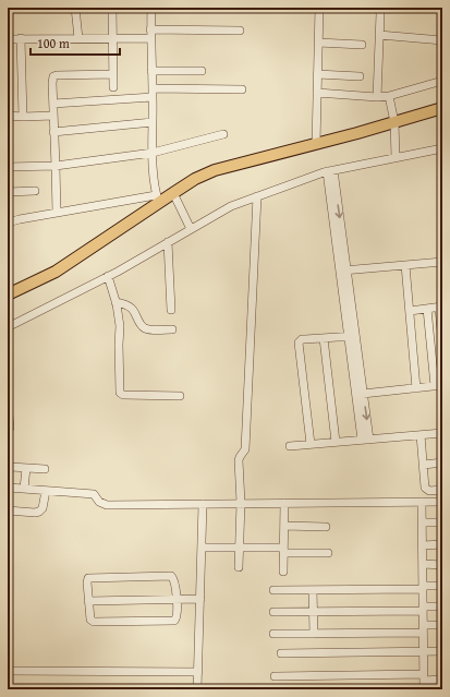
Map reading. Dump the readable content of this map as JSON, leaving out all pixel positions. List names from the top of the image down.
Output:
{
  "scale_bar": "100 m"
}
